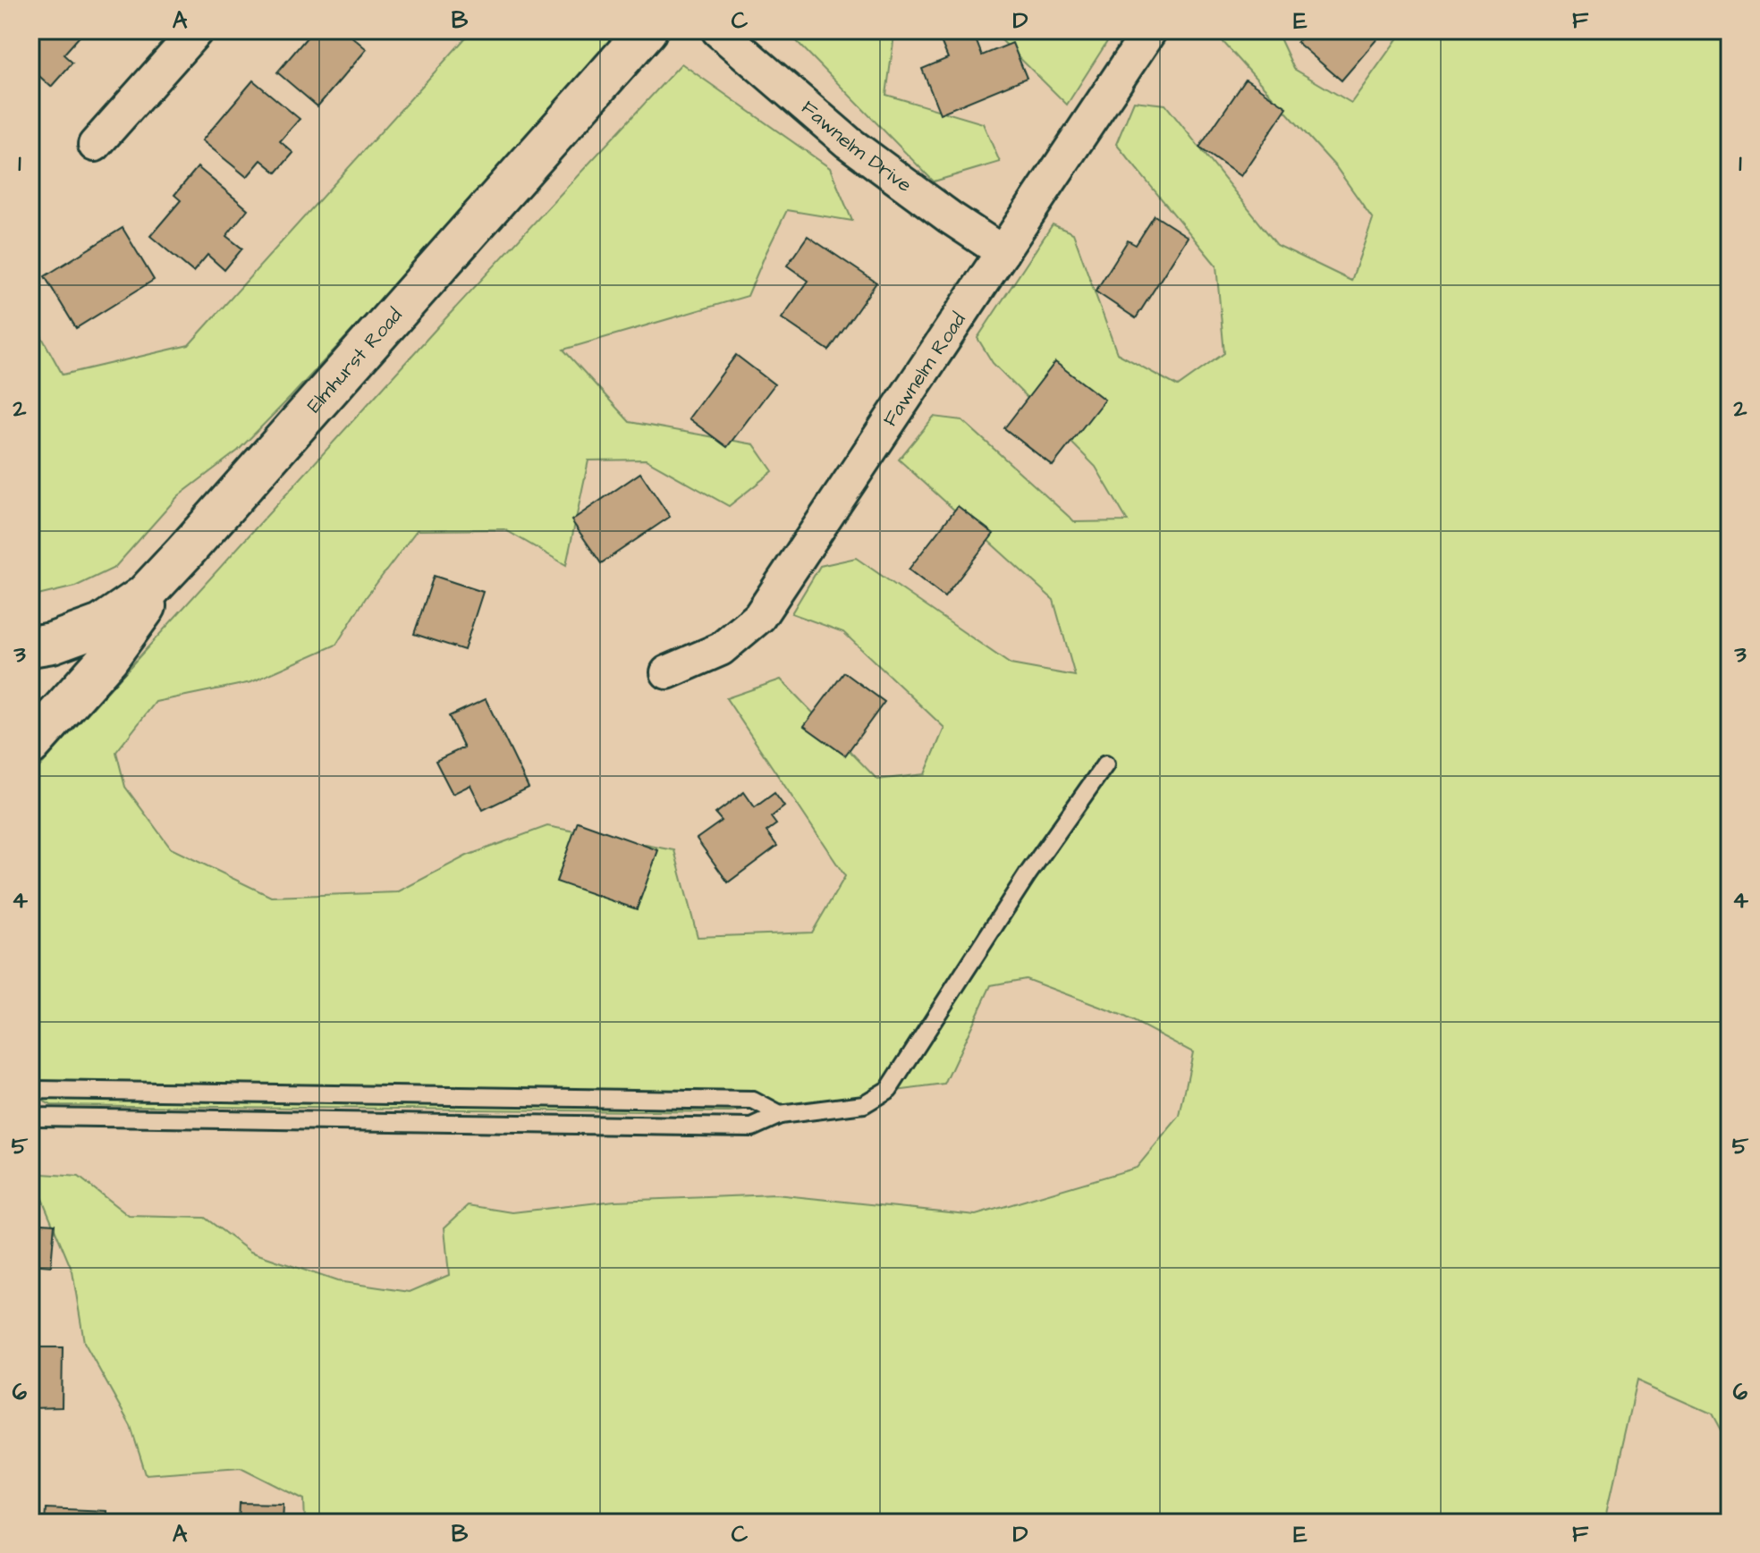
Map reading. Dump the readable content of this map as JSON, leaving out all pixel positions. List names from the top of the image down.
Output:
{
  "streets": {
    "street": ["Fawnelm Drive", "Elmhurst Road", "Fawnelm Road"]
  },
  "crossings": [
    ["Fawnelm Drive", "Fawnelm Road"]
  ],
  "grid": {
    "columns": [
      "A",
      "B",
      "C",
      "D",
      "E",
      "F"
    ],
    "rows": [
      "1",
      "2",
      "3",
      "4",
      "5",
      "6"
    ]
  }
}
